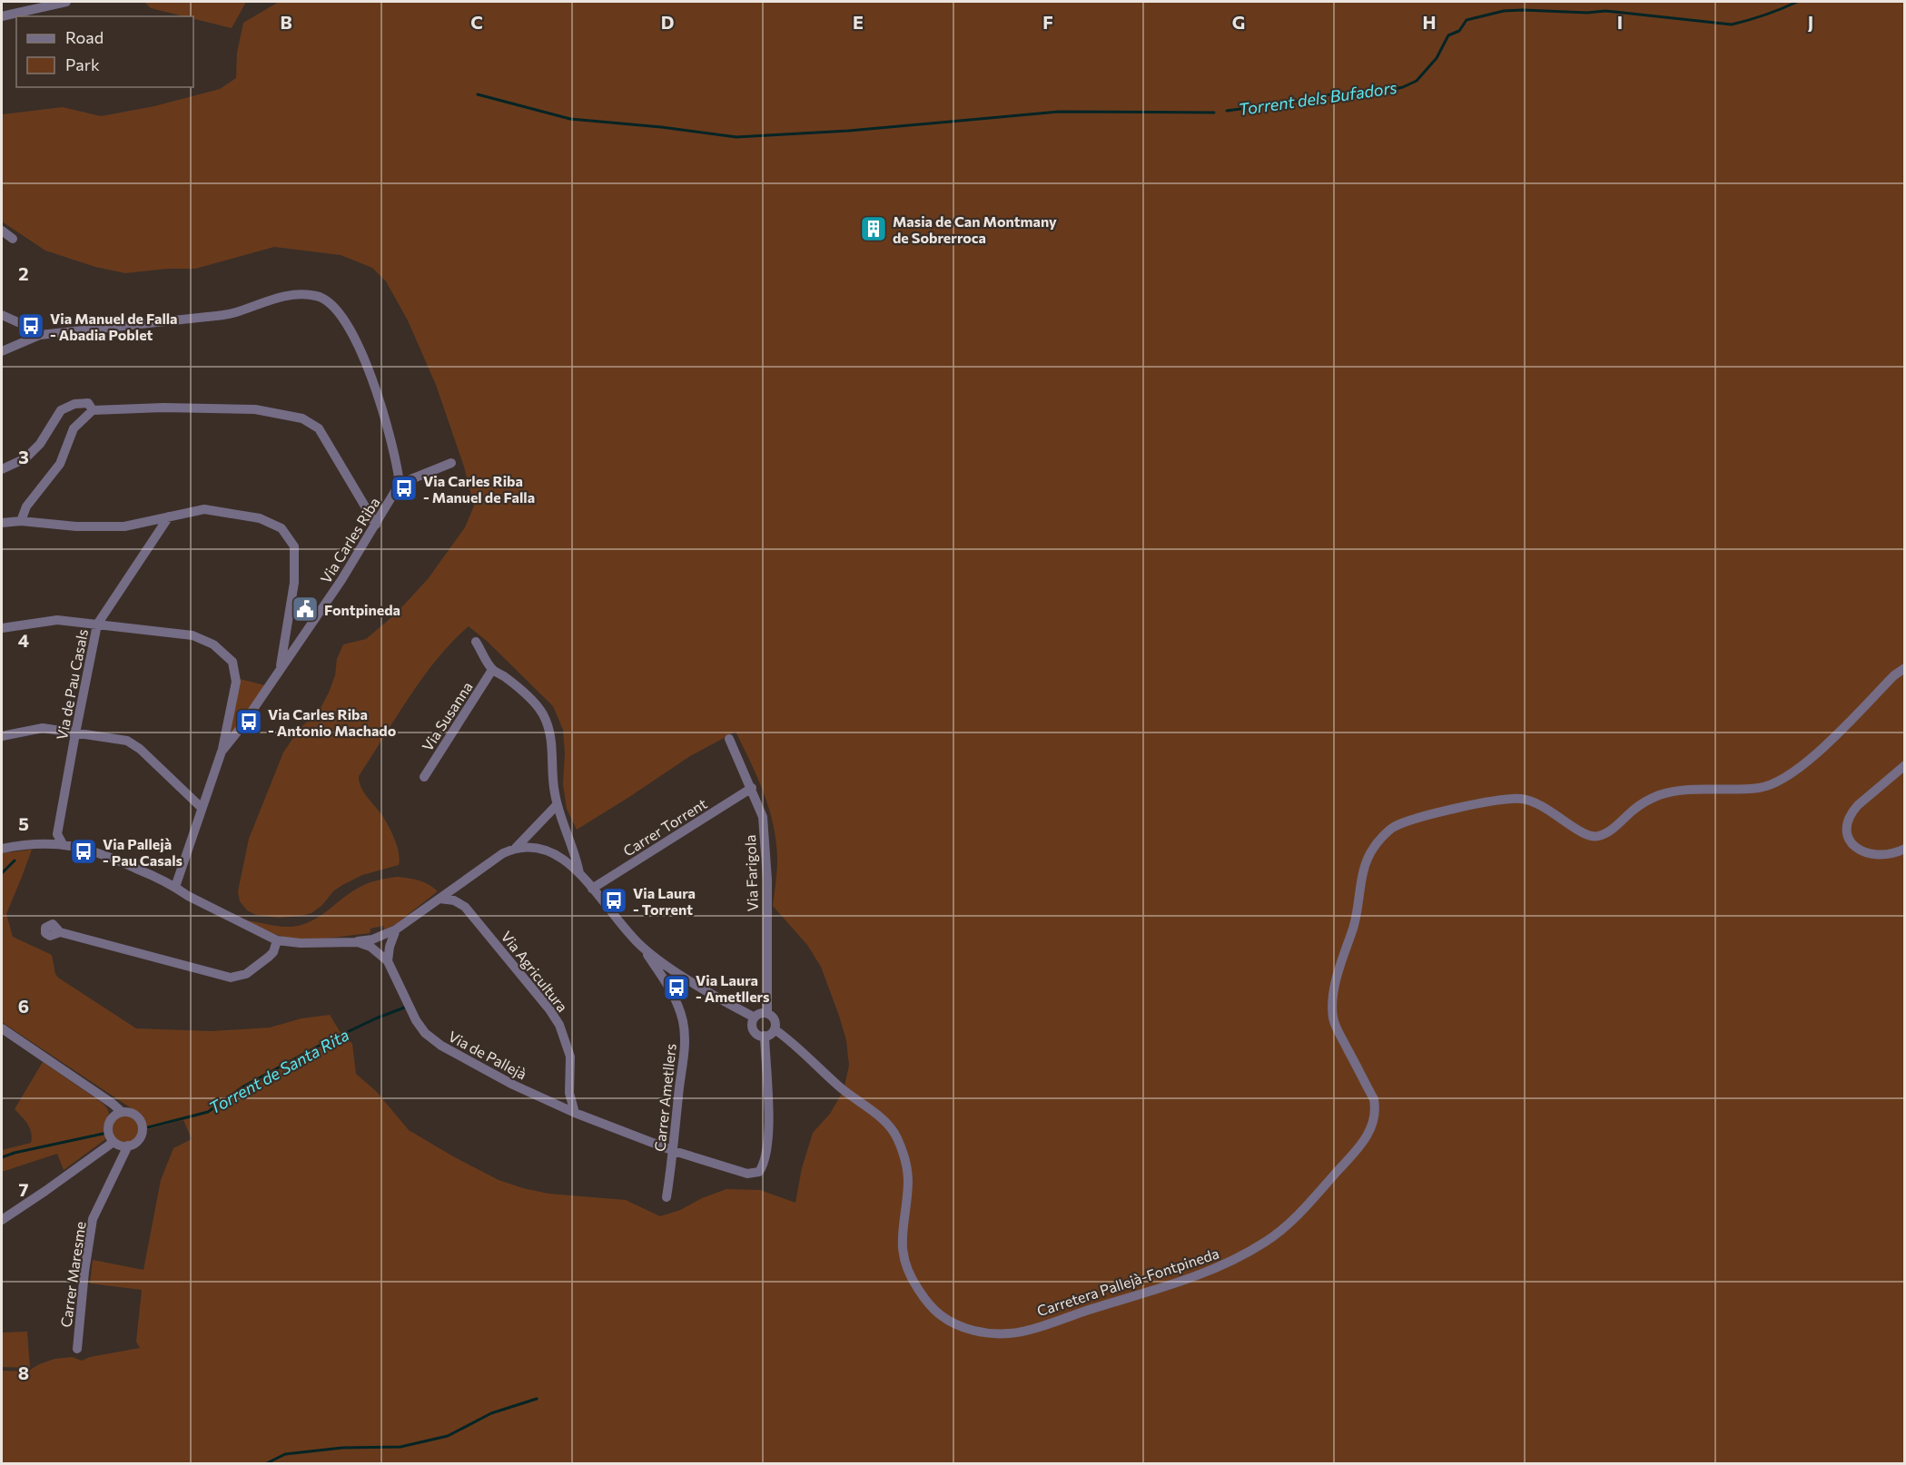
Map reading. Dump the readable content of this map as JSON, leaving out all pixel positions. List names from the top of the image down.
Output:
{
  "streets": {
    "street": [
      "Via Carles Riba",
      "Via de Pau Casals",
      "Via Susanna",
      "Carrer Torrent",
      "Via Farigola",
      "Via Agricultura",
      "Via de Pallejà",
      "Carrer Ametllers",
      "Carrer Maresme",
      "Carretera Pallejà-Fontpineda"
    ]
  },
  "crossings": [
    ["Carrer Torrent", "Via Farigola"],
    ["Via Farigola", "Via de Pallejà"],
    ["Via Farigola", "Carretera Pallejà-Fontpineda"],
    ["Via Agricultura", "Via de Pallejà"],
    ["Via de Pallejà", "Carrer Ametllers"],
    ["Via de Pallejà", "Carretera Pallejà-Fontpineda"]
  ],
  "water": ["Torrent dels Bufadors", "Torrent de Santa Rita"],
  "places": {
    "building": ["Masia de Can Montmany de Sobrerroca"],
    "bus stop": [
      "Via Manuel de Falla - Abadia Poblet",
      "Via Carles Riba - Manuel de Falla",
      "Via Carles Riba - Antonio Machado",
      "Via Pallejà - Pau Casals",
      "Via Laura - Torrent",
      "Via Laura - Ametllers"
    ],
    "public building": ["Fontpineda"]
  },
  "legend": ["Road", "Park"],
  "grid": {
    "columns": [
      "B",
      "C",
      "D",
      "E",
      "F",
      "G",
      "H",
      "I",
      "J"
    ],
    "rows": [
      "2",
      "3",
      "4",
      "5",
      "6",
      "7",
      "8"
    ]
  }
}
